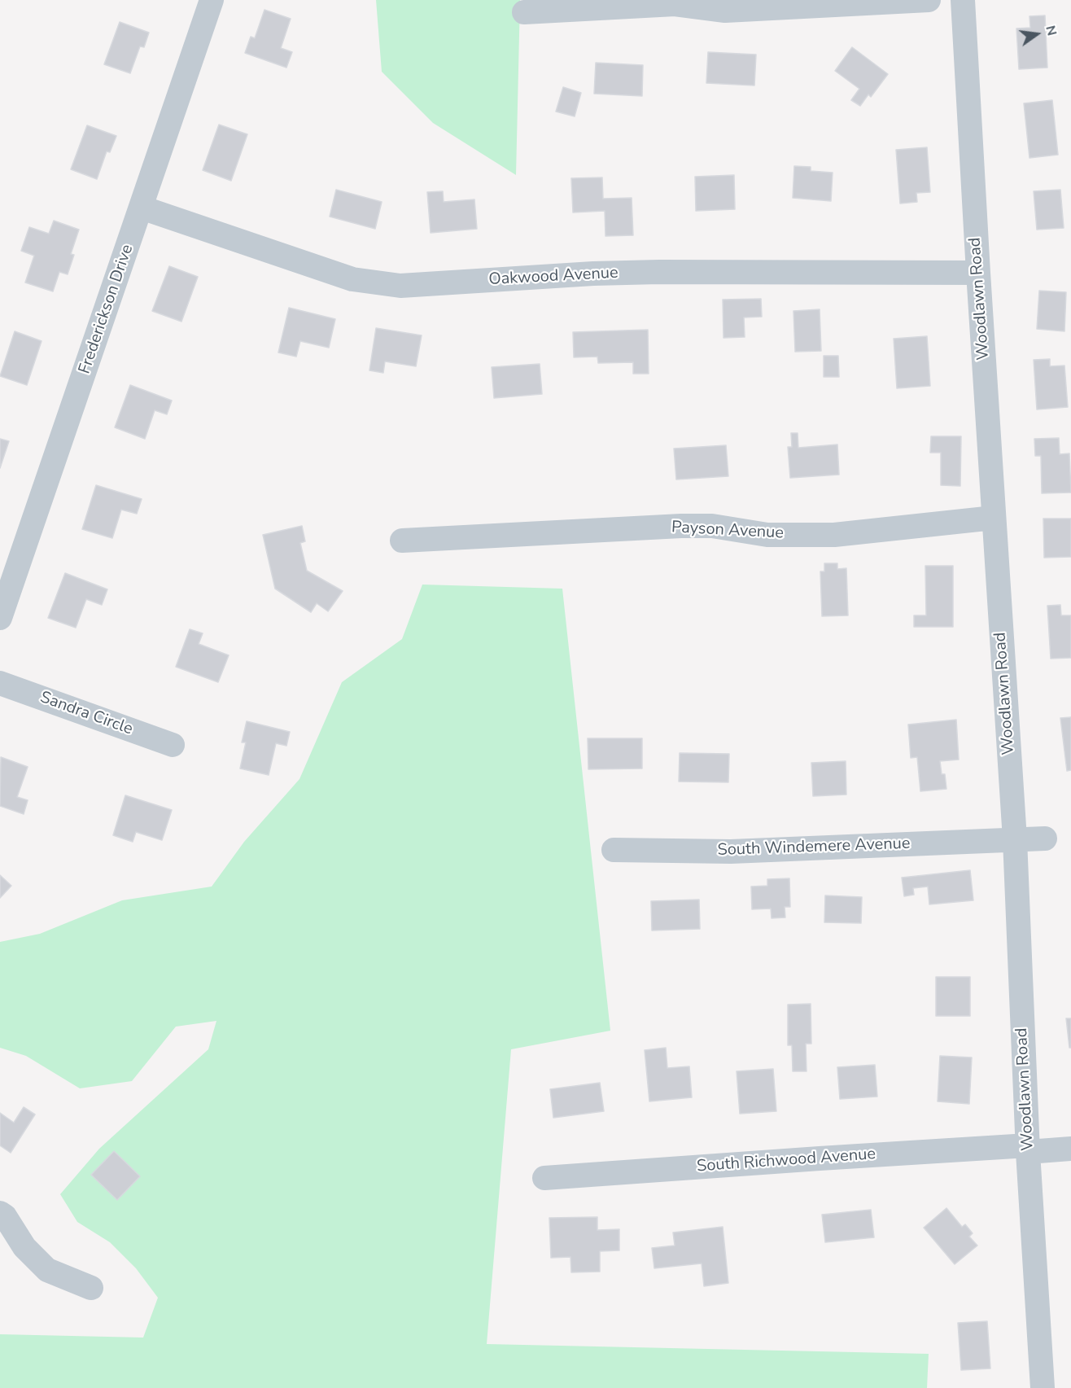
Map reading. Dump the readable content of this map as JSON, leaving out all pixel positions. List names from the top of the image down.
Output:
{
  "streets": {
    "street": [
      "Oakwood Avenue",
      "Woodlawn Road",
      "Frederickson Drive",
      "Payson Avenue",
      "Sandra Circle",
      "South Windemere Avenue",
      "South Richwood Avenue"
    ]
  },
  "crossings": [
    ["Oakwood Avenue", "Woodlawn Road"],
    ["Oakwood Avenue", "Frederickson Drive"],
    ["Woodlawn Road", "Payson Avenue"],
    ["Woodlawn Road", "South Windemere Avenue"],
    ["Woodlawn Road", "South Richwood Avenue"]
  ],
  "north": "right"
}
